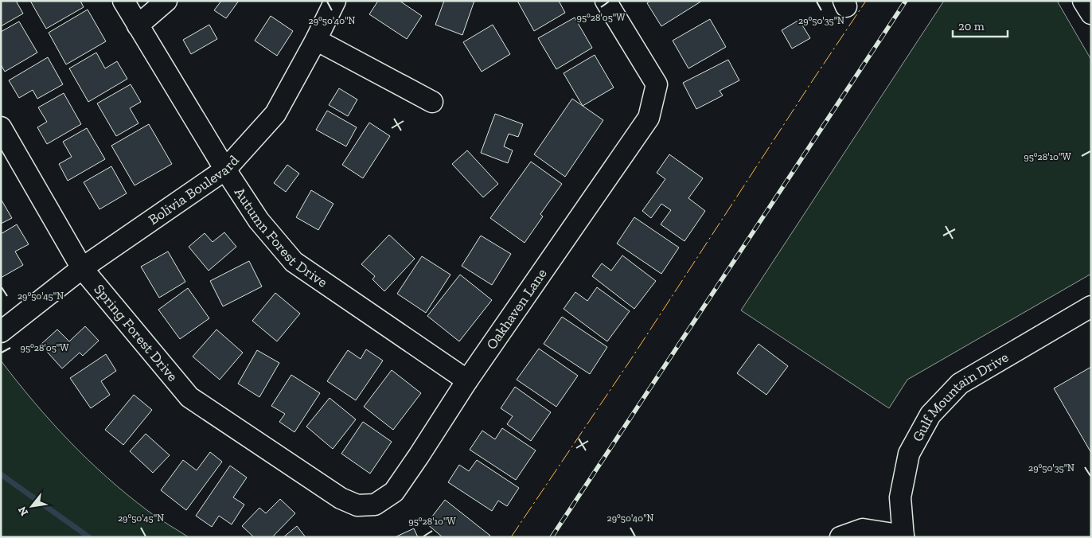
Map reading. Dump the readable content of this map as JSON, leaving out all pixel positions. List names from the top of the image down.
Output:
{
  "streets": {
    "street": [
      "Bolivia Boulevard",
      "Autumn Forest Drive",
      "Oakhaven Lane",
      "Spring Forest Drive",
      "Gulf Mountain Drive"
    ]
  },
  "crossings": [
    ["Bolivia Boulevard", "Autumn Forest Drive"],
    ["Bolivia Boulevard", "Spring Forest Drive"],
    ["Autumn Forest Drive", "Oakhaven Lane"],
    ["Oakhaven Lane", "Spring Forest Drive"]
  ],
  "scale_bar": "20 m",
  "north": "bottom left",
  "coordinates": [
    "95°28'05\"W",
    "29°50'40\"N",
    "29°50'35\"N",
    "95°28'10\"W",
    "29°50'45\"N"
  ]
}
